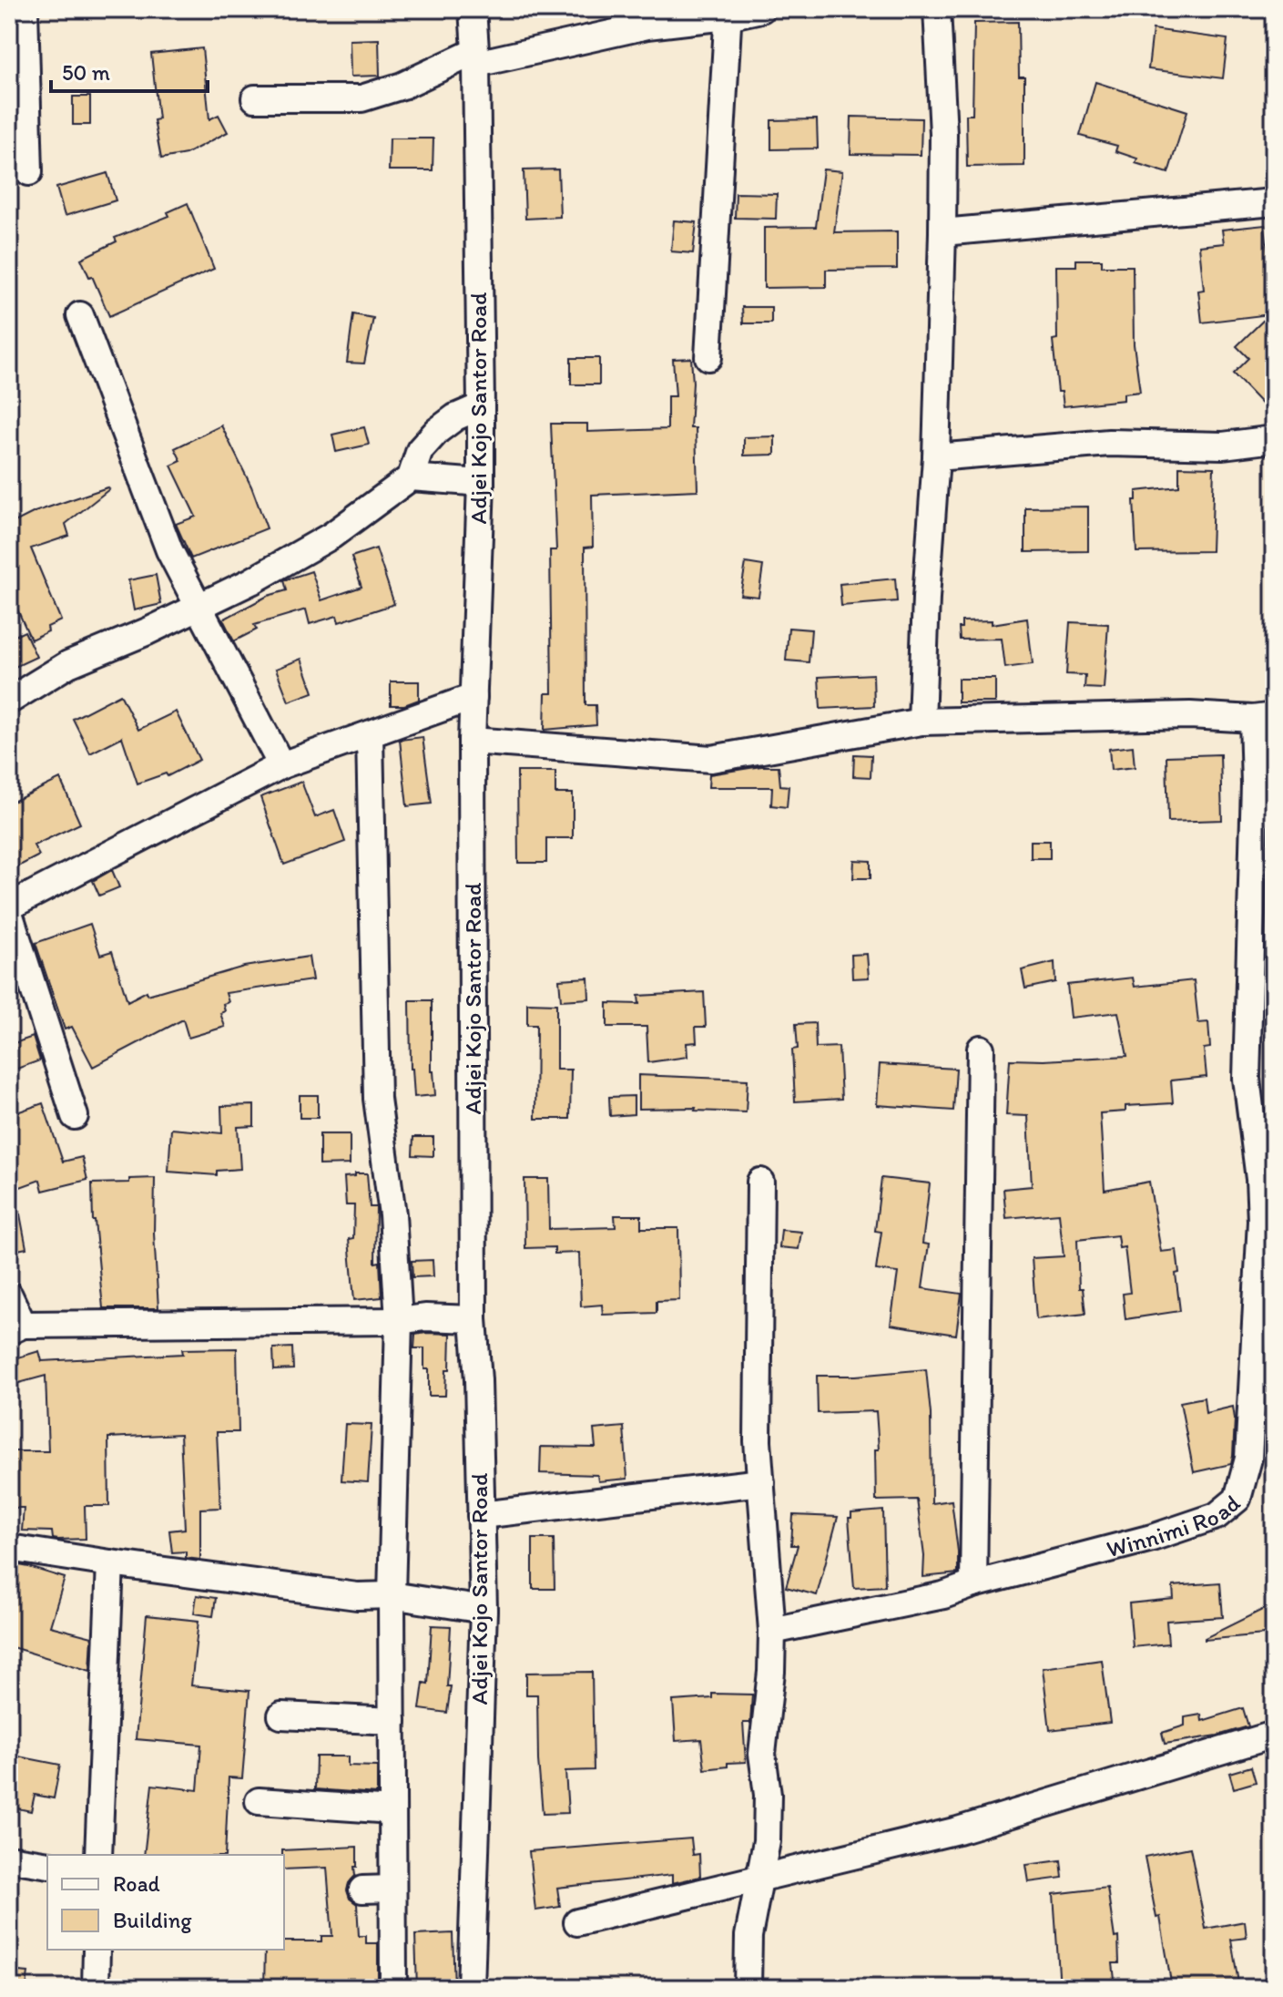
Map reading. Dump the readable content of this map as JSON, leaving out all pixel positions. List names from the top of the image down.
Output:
{
  "streets": {
    "street": ["Adjei Kojo Santor Road", "Winnimi Road"]
  },
  "legend": ["Road", "Building"],
  "scale_bar": "50 m"
}
